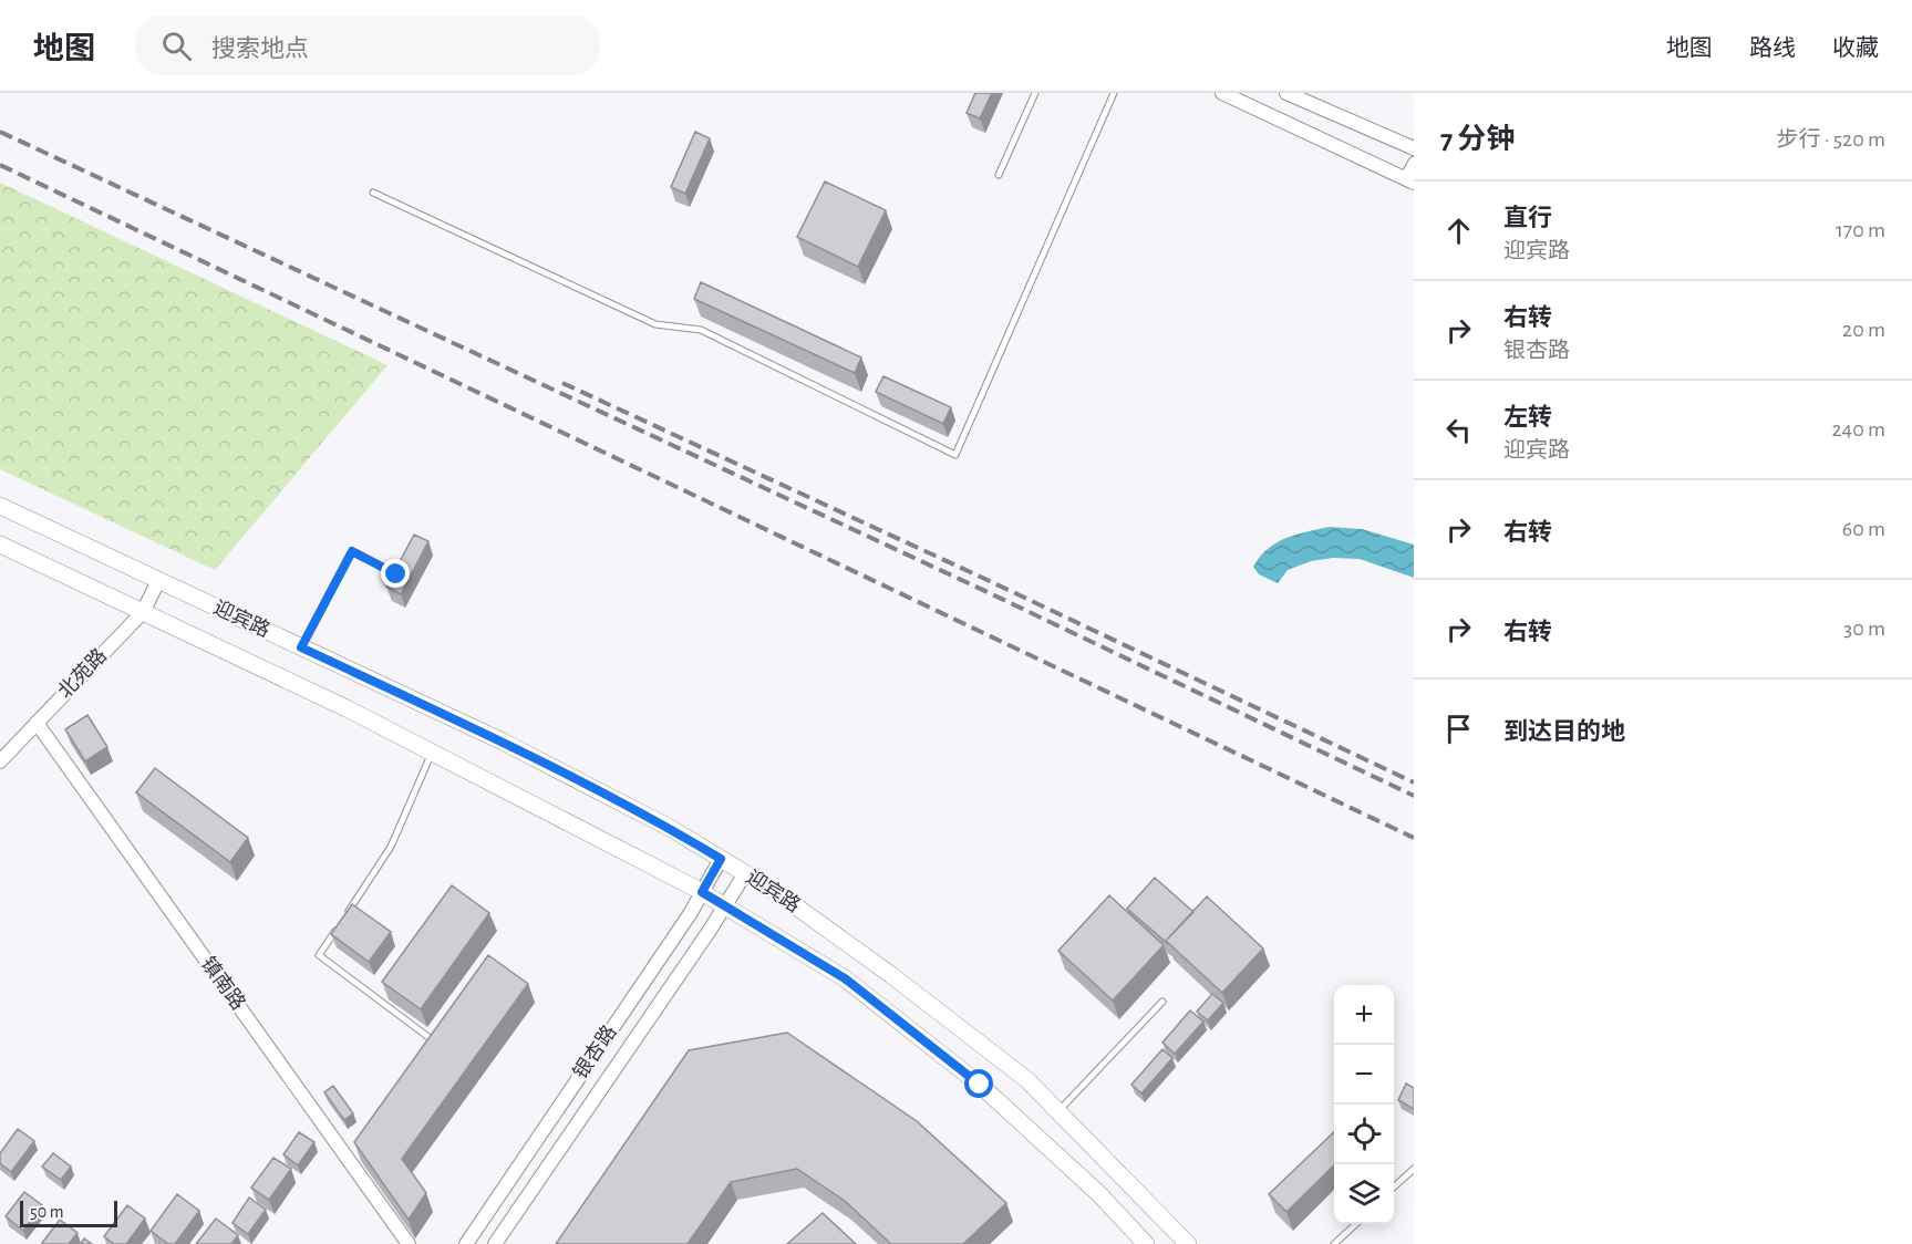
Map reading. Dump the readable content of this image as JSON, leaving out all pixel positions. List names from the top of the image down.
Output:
{
  "streets": {
    "main road": ["迎宾路"],
    "street": ["北苑路", "镇南路", "银杏路"]
  },
  "crossings": [
    ["迎宾路", "北苑路"],
    ["迎宾路", "银杏路"],
    ["北苑路", "镇南路"]
  ],
  "scale_bar": "50 m",
  "page": {
    "header": "地图",
    "search": "搜索地点",
    "nav": ["地图", "路线", "收藏"],
    "heading": ["7 分钟", "步行 · 520 m"],
    "list": [
      ["直行", "迎宾路", "170 m"],
      ["右转", "银杏路", "20 m"],
      ["左转", "迎宾路", "240 m"],
      ["右转", "60 m"],
      ["右转", "30 m"],
      "到达目的地"
    ],
    "map_buttons": ["+", "−"],
    "scale": "50 m"
  }
}
